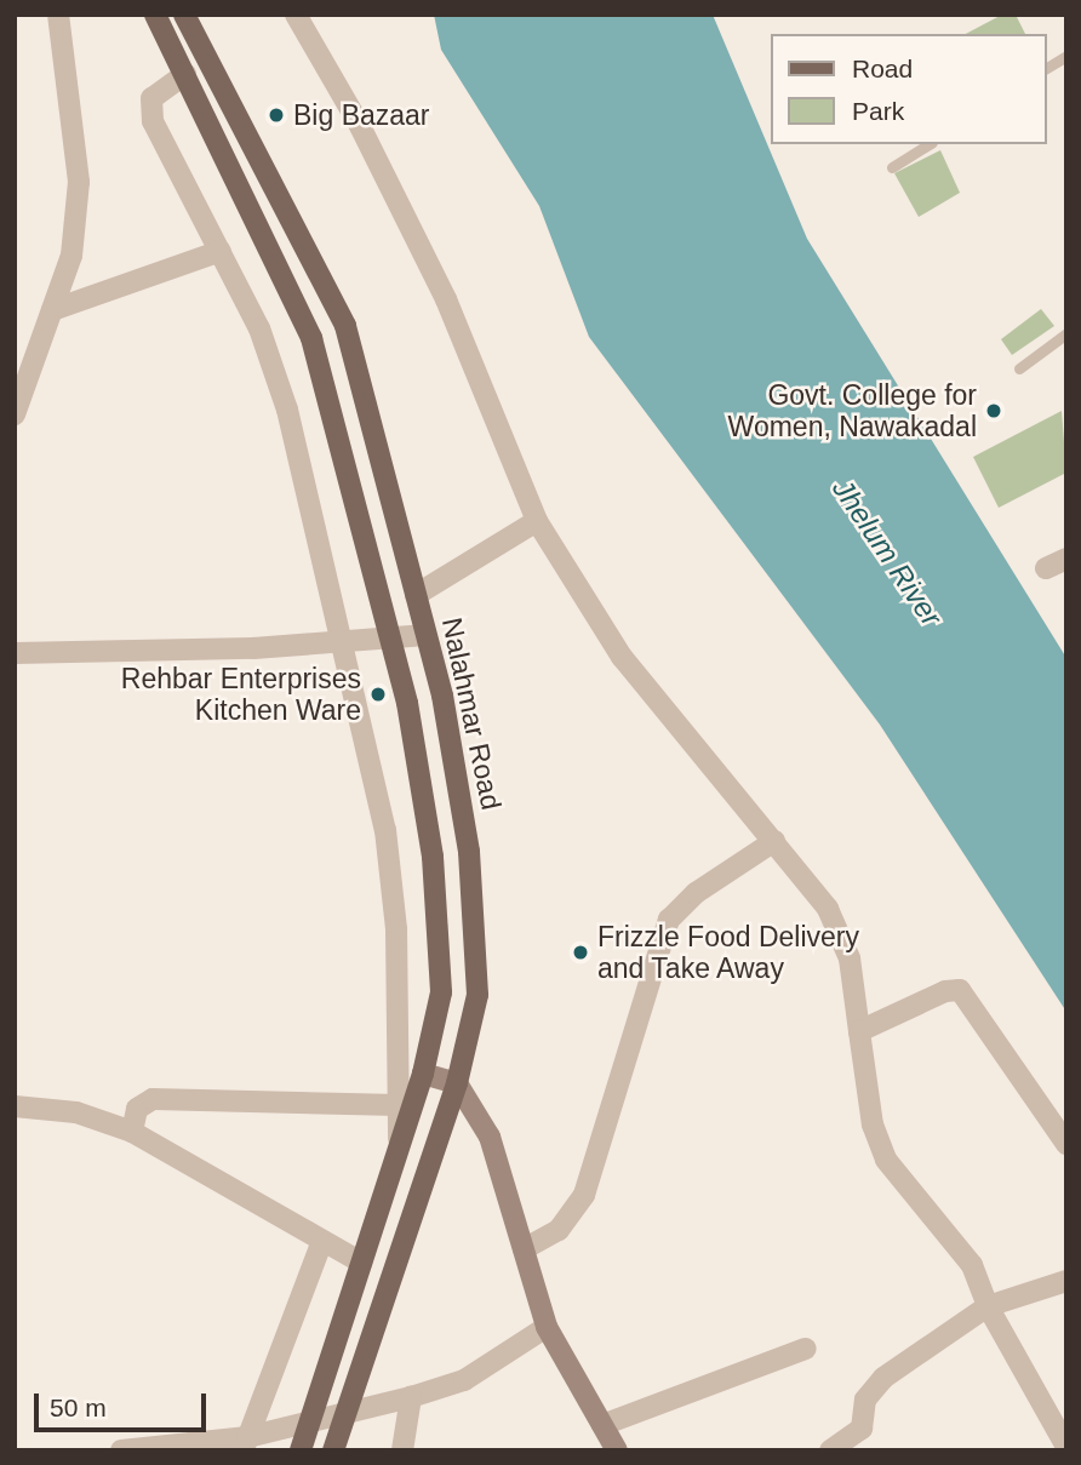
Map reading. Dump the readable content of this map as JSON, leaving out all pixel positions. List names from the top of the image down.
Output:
{
  "streets": {
    "main road": ["Nalahmar Road"]
  },
  "water": ["Jhelum River"],
  "places": [
    "Big Bazaar",
    "Govt. College for Women, Nawakadal",
    "Rehbar Enterprises Kitchen Ware",
    "Frizzle Food Delivery and Take Away"
  ],
  "legend": ["Road", "Park"],
  "scale_bar": "50 m"
}
